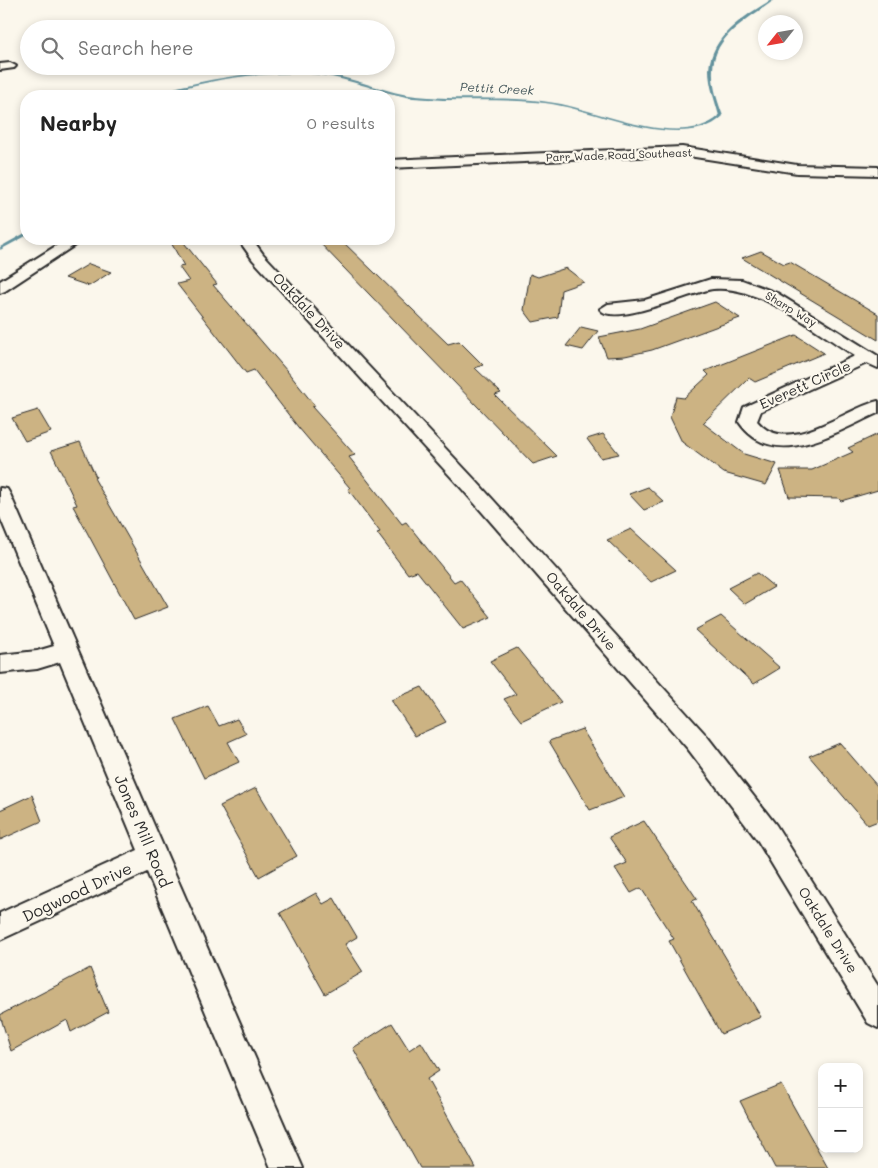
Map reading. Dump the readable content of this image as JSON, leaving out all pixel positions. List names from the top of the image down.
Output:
{
  "streets": {
    "street": [
      "Parr Wade Road Southeast",
      "Sharp Way",
      "Oakdale Drive",
      "Everett Circle",
      "Jones Mill Road",
      "Dogwood Drive"
    ]
  },
  "crossings": [
    ["Sharp Way", "Everett Circle"],
    ["Jones Mill Road", "Dogwood Drive"]
  ],
  "water": ["Pettit Creek"],
  "north": "bottom left",
  "page": {
    "search": "Search here",
    "heading": ["Nearby", "0 results"],
    "map_buttons": ["+", "−"]
  }
}
